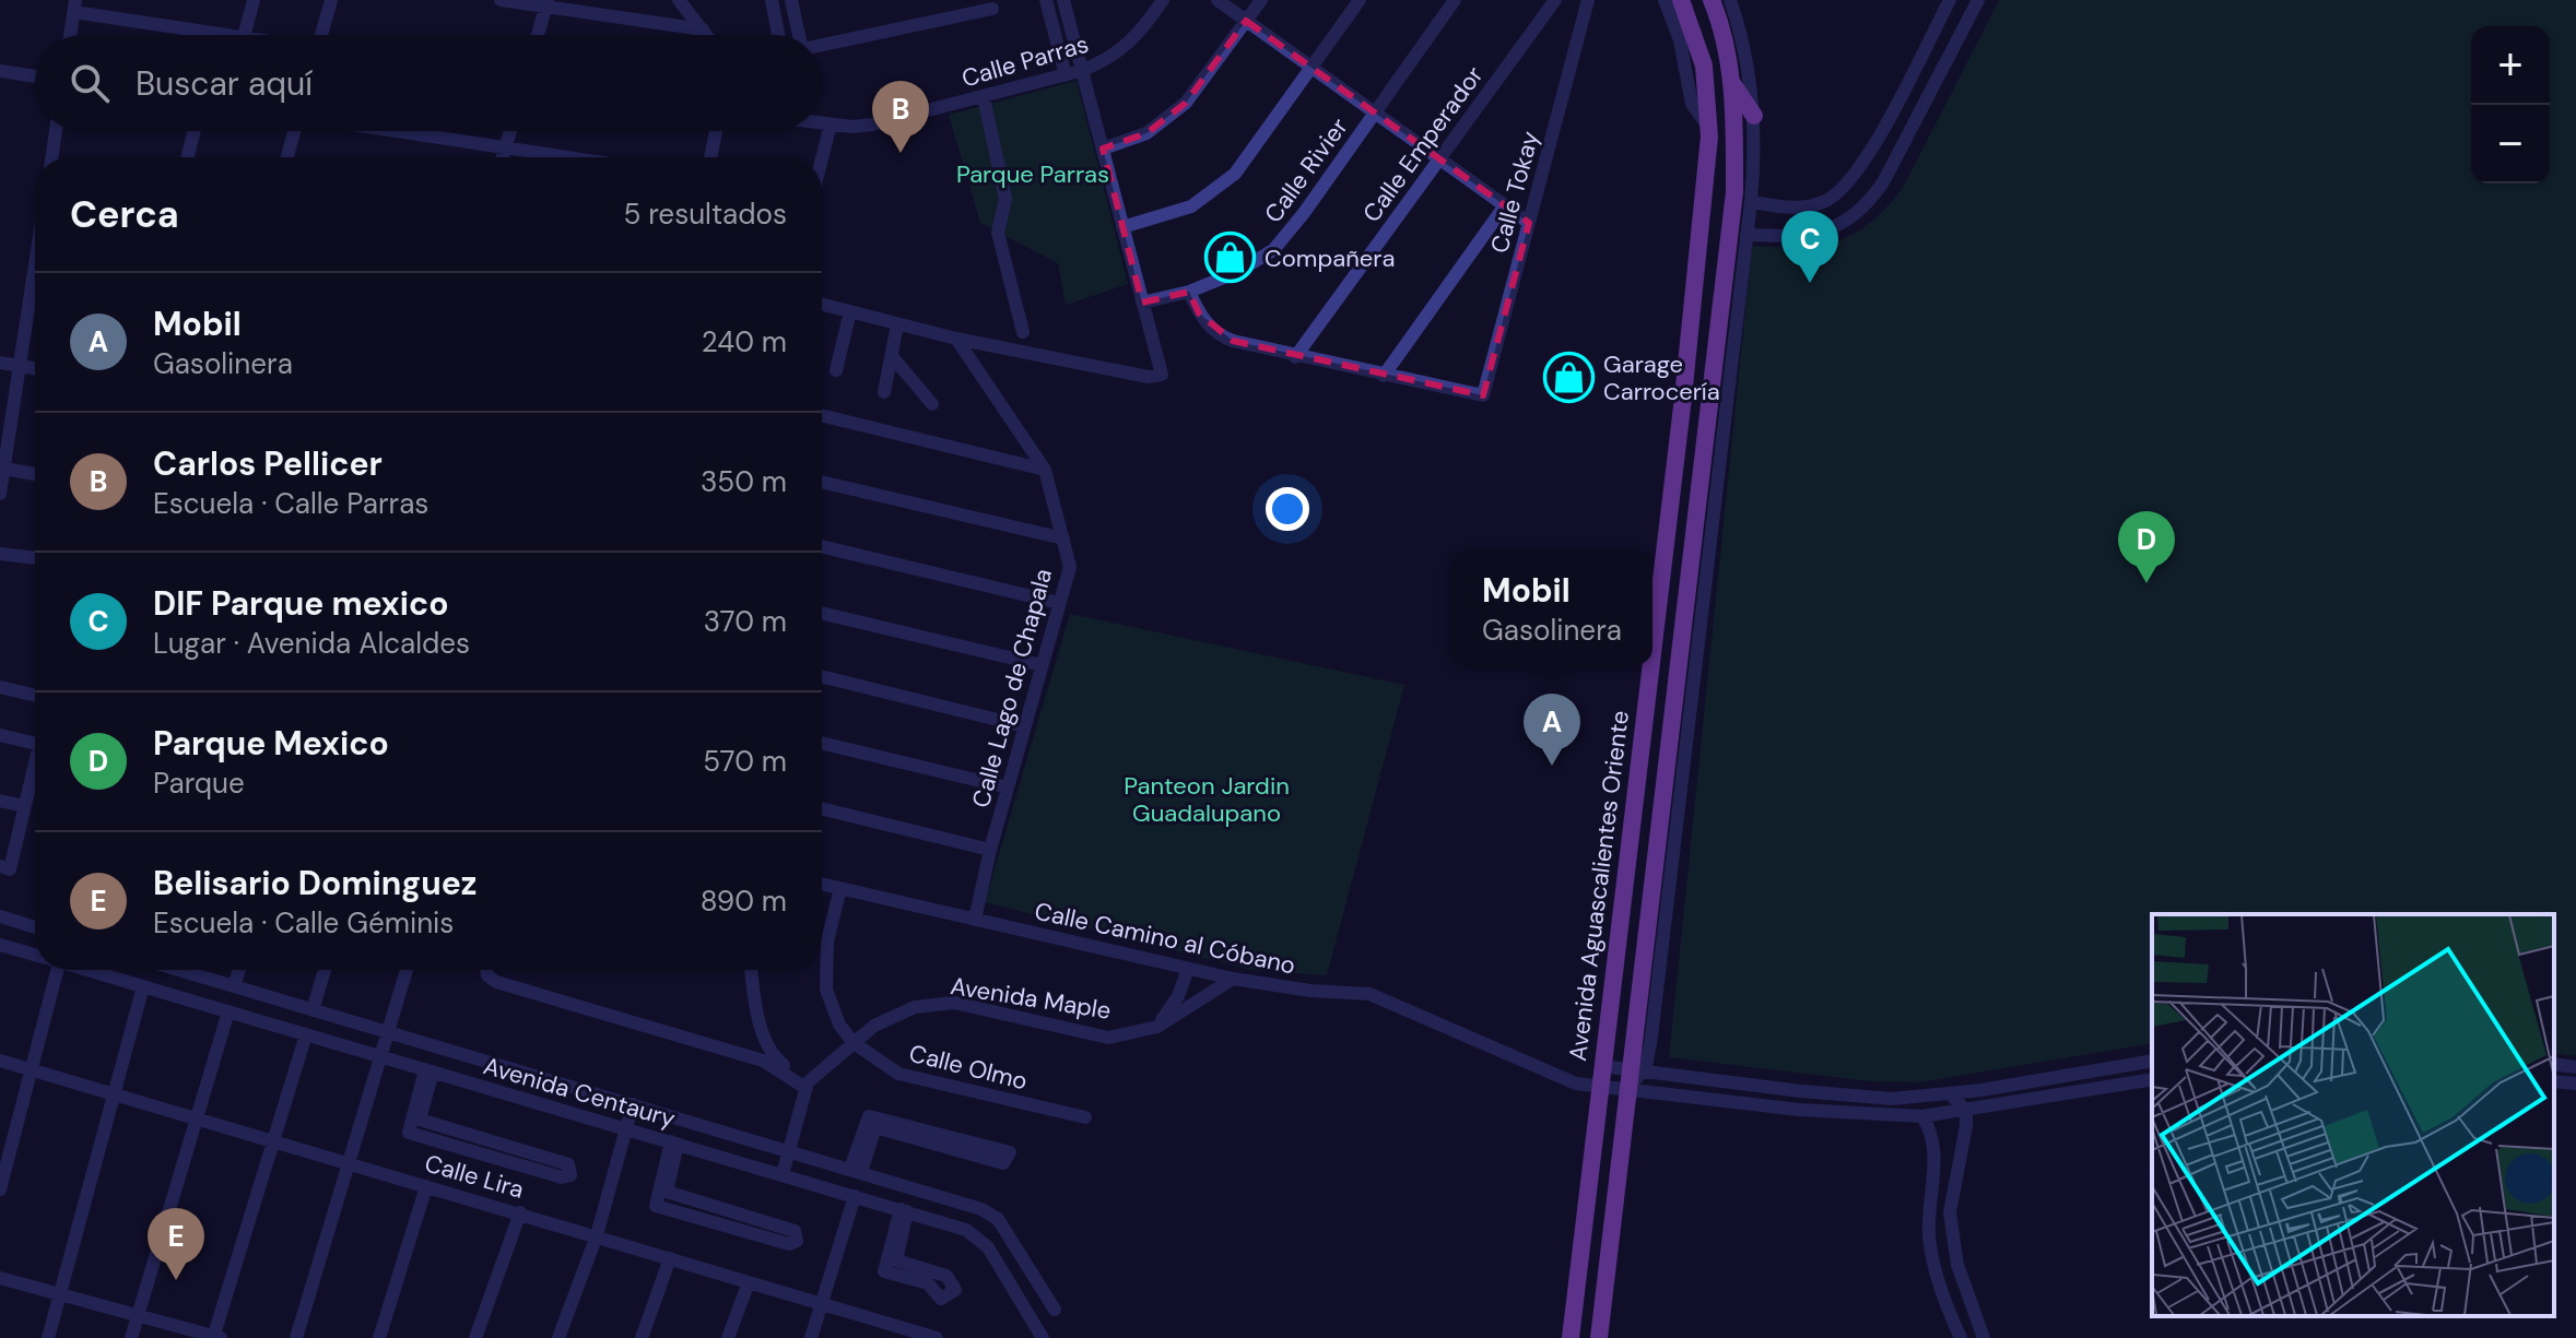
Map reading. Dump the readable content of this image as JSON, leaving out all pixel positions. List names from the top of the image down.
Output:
{
  "streets": {
    "main road": ["Avenida Aguascalientes Oriente"],
    "street": [
      "Calle Parras",
      "Calle Emperador",
      "Calle Rivier",
      "Calle Tokay",
      "Calle Lago de Chapala",
      "Calle Camino al Cóbano",
      "Avenida Maple",
      "Calle Olmo",
      "Avenida Centaury",
      "Calle Lira"
    ]
  },
  "crossings": [
    ["Calle Lago de Chapala", "Calle Camino al Cóbano"],
    ["Avenida Aguascalientes Oriente", "Calle Camino al Cóbano"],
    ["Calle Camino al Cóbano", "Avenida Maple"],
    ["Calle Camino al Cóbano", "Calle Olmo"],
    ["Avenida Maple", "Calle Olmo"]
  ],
  "parks": ["Parque Parras", "Panteon Jardin Guadalupano"],
  "places": {
    "shop": ["Compañera", "Garage Carrocería"]
  },
  "page": {
    "map_buttons": ["+", "−"],
    "search": "Buscar aquí",
    "pins": [
      "B",
      "C",
      "D",
      "A",
      "E"
    ],
    "heading": ["Cerca", "5 resultados"],
    "list": [
      {
        "mark": "A",
        "name": "Mobil",
        "note": "Gasolinera",
        "value": "240 m"
      },
      {
        "mark": "B",
        "name": "Carlos Pellicer",
        "note": "Escuela · Calle Parras",
        "value": "350 m"
      },
      {
        "mark": "C",
        "name": "DIF Parque mexico",
        "note": "Lugar · Avenida Alcaldes",
        "value": "370 m"
      },
      {
        "mark": "D",
        "name": "Parque Mexico",
        "note": "Parque",
        "value": "570 m"
      },
      {
        "mark": "E",
        "name": "Belisario Dominguez",
        "note": "Escuela · Calle Géminis",
        "value": "890 m"
      }
    ],
    "popup": ["Mobil", "Gasolinera"]
  }
}
